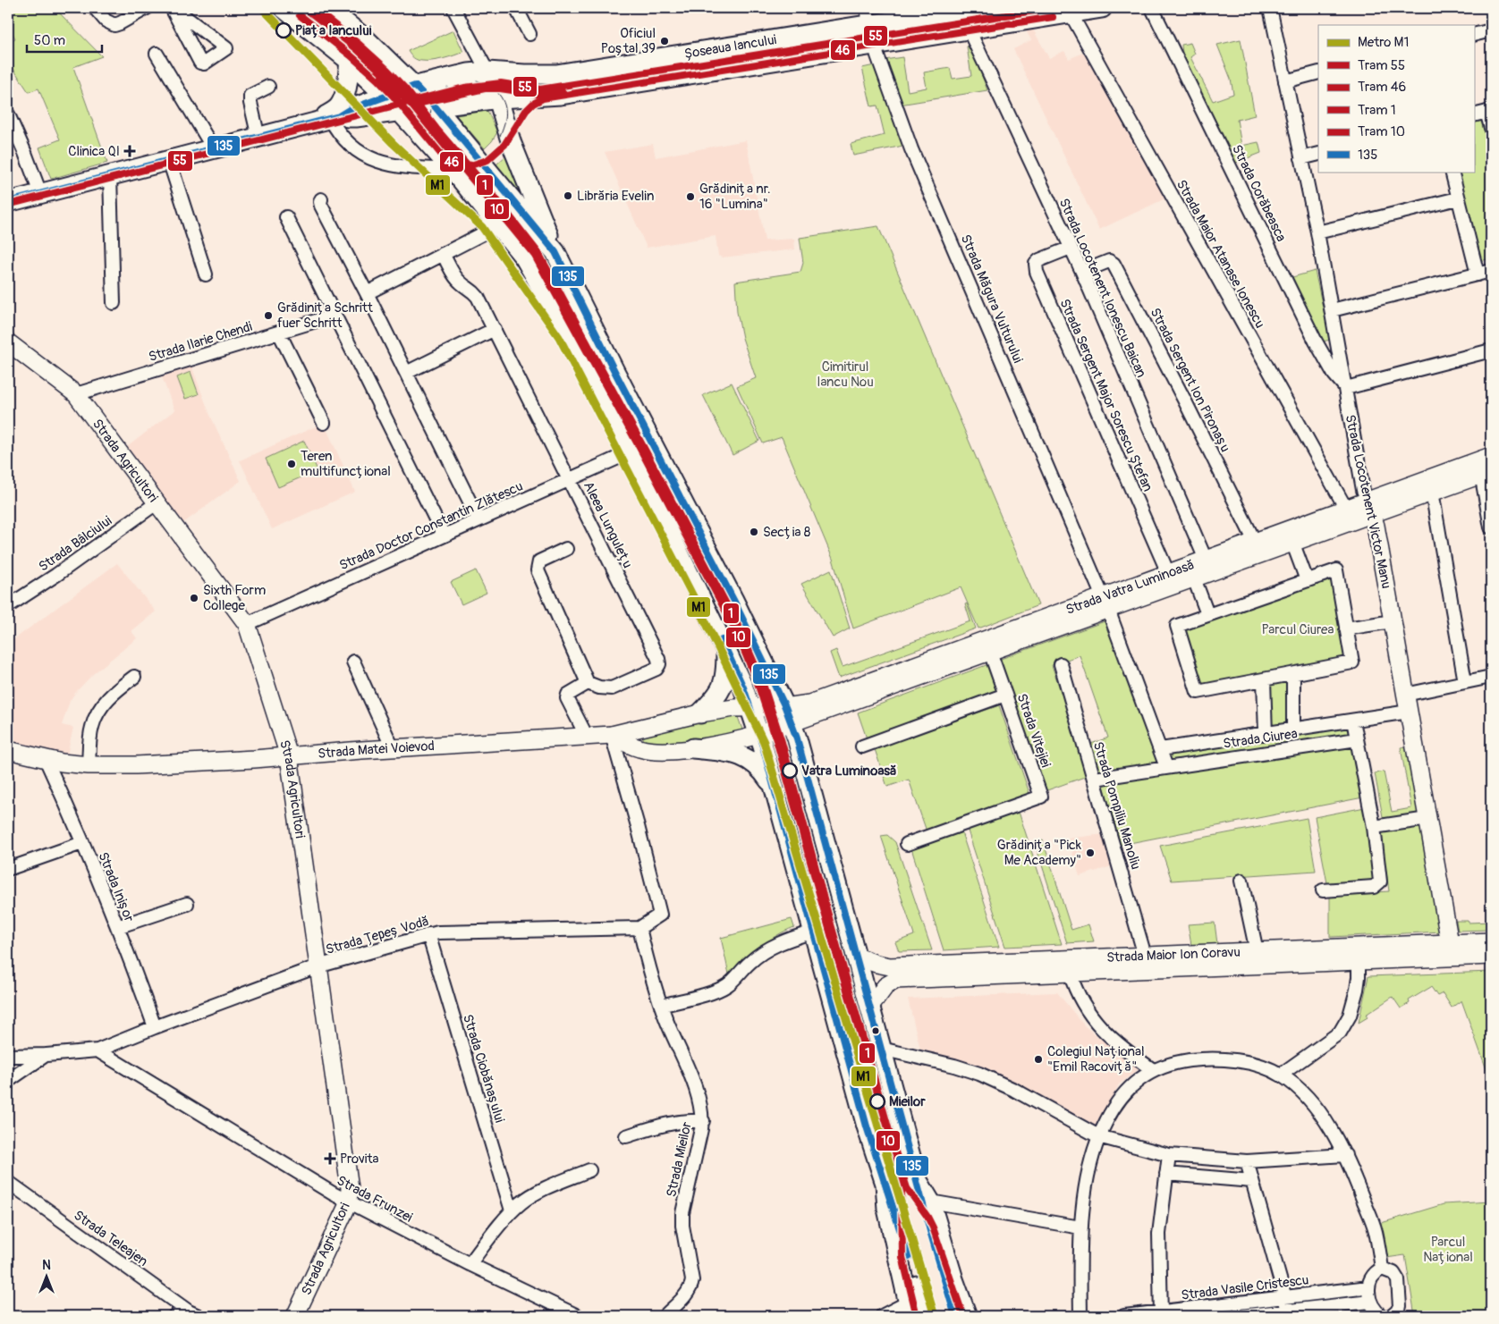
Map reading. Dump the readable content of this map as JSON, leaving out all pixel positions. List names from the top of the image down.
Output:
{
  "streets": {
    "main road": ["Șoseaua Iancului"],
    "street": [
      "Strada Corăbeasca",
      "Strada Maior Atanase Ionescu",
      "Strada Locotenent Ionescu Baican",
      "Strada Măgura Vulturului",
      "Strada Ilarie Chendi",
      "Strada Sergent Ion Pironașu",
      "Strada Sergent Major Sorescu Ștefan",
      "Strada Agricultori",
      "Strada Locotenent Victor Manu",
      "Aleea Lungulețu",
      "Strada Doctor Constantin Zlătescu",
      "Strada Bâlciului",
      "Strada Vatra Luminoasă",
      "Strada Vitejiei",
      "Strada Ciurea",
      "Strada Matei Voievod",
      "Strada Pompiliu Manoliu",
      "Strada Inișor",
      "Strada Țepeș Vodă",
      "Strada Maior Ion Coravu",
      "Strada Ciobănașului",
      "Strada Mieilor",
      "Strada Frunzei",
      "Strada Teleajen",
      "Strada Vasile Cristescu"
    ]
  },
  "crossings": [
    ["Șoseaua Iancului", "Strada Maior Atanase Ionescu"],
    ["Șoseaua Iancului", "Strada Locotenent Ionescu Baican"],
    ["Șoseaua Iancului", "Strada Măgura Vulturului"],
    ["Strada Corăbeasca", "Strada Locotenent Victor Manu"],
    ["Strada Maior Atanase Ionescu", "Strada Vatra Luminoasă"],
    ["Strada Locotenent Ionescu Baican", "Strada Sergent Ion Pironașu"],
    ["Strada Locotenent Ionescu Baican", "Strada Sergent Major Sorescu Ștefan"],
    ["Strada Locotenent Ionescu Baican", "Strada Vatra Luminoasă"],
    ["Strada Măgura Vulturului", "Strada Vatra Luminoasă"],
    ["Strada Ilarie Chendi", "Strada Agricultori"],
    ["Strada Sergent Ion Pironașu", "Strada Vatra Luminoasă"],
    ["Strada Sergent Major Sorescu Ștefan", "Strada Vatra Luminoasă"],
    ["Strada Agricultori", "Strada Doctor Constantin Zlătescu"],
    ["Strada Agricultori", "Strada Bâlciului"],
    ["Strada Agricultori", "Strada Matei Voievod"],
    ["Strada Agricultori", "Strada Țepeș Vodă"],
    ["Strada Agricultori", "Strada Frunzei"],
    ["Strada Locotenent Victor Manu", "Strada Vatra Luminoasă"],
    ["Strada Locotenent Victor Manu", "Strada Ciurea"],
    ["Strada Locotenent Victor Manu", "Strada Maior Ion Coravu"],
    ["Aleea Lungulețu", "Strada Doctor Constantin Zlătescu"],
    ["Strada Vatra Luminoasă", "Strada Vitejiei"],
    ["Strada Vatra Luminoasă", "Strada Matei Voievod"],
    ["Strada Ciurea", "Strada Pompiliu Manoliu"],
    ["Strada Matei Voievod", "Strada Inișor"],
    ["Strada Pompiliu Manoliu", "Strada Maior Ion Coravu"],
    ["Strada Inișor", "Strada Țepeș Vodă"],
    ["Strada Țepeș Vodă", "Strada Ciobănașului"],
    ["Strada Țepeș Vodă", "Strada Mieilor"],
    ["Strada Țepeș Vodă", "Strada Frunzei"]
  ],
  "parks": ["Cimitirul Iancu Nou", "Parcul Ciurea", "Parcul Național"],
  "places": {
    "other": [
      "Piața Iancului",
      "Oficiul Poștal 39",
      "Librăria Evelin",
      "Grădinița nr. 16 \"Lumina\"",
      "Grădinița Schritt fuer Schritt",
      "Teren multifuncțional",
      "Secția 8",
      "Sixth Form College",
      "Vatra Luminoasă",
      "Grădinița \"Pick Me Academy\"",
      "Colegiul Național \"Emil Racoviță\"",
      "Mieilor"
    ],
    "health": ["Clinica QI", "Provita"]
  },
  "lines": [
    "metro line M1",
    "tram line 55",
    "tram line 1",
    "tram line 10",
    "tram line 46",
    "transit line 135"
  ],
  "legend": [
    "Metro M1",
    "Tram 55",
    "Tram 46",
    "Tram 1",
    "Tram 10",
    "135"
  ],
  "scale_bar": "50 m",
  "north": "top"
}
